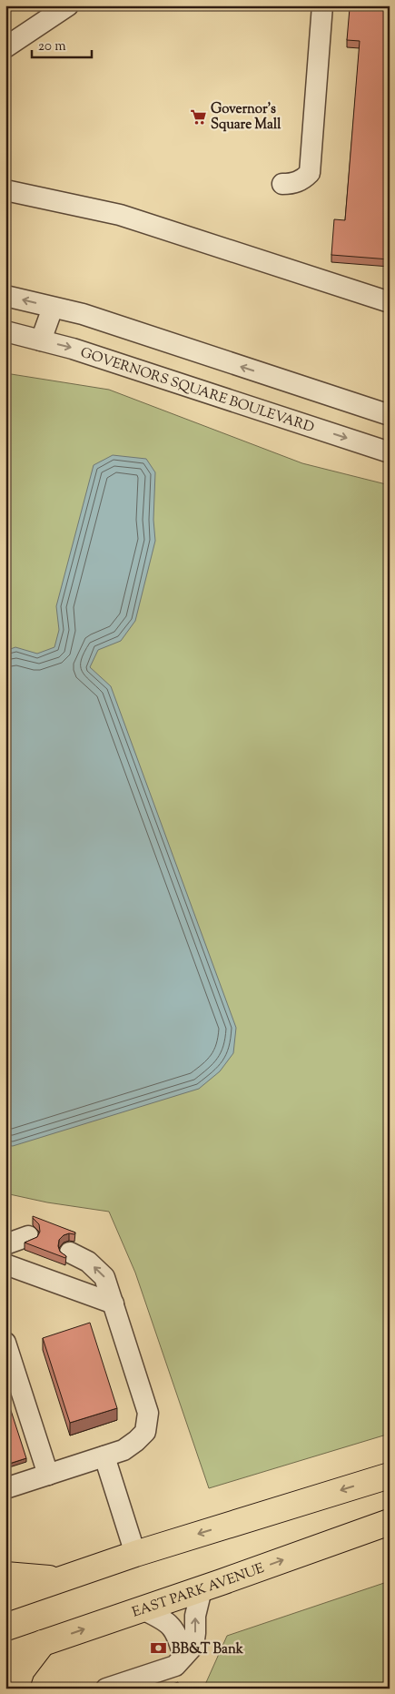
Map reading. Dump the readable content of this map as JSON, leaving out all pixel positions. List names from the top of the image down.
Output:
{
  "streets": {
    "main road": ["EAST PARK AVENUE"],
    "street": ["GOVERNORS SQUARE BOULEVARD"]
  },
  "places": {
    "supermarket": ["Governor's Square Mall"],
    "bank": ["BB&T Bank"]
  },
  "scale_bar": "20 m"
}
